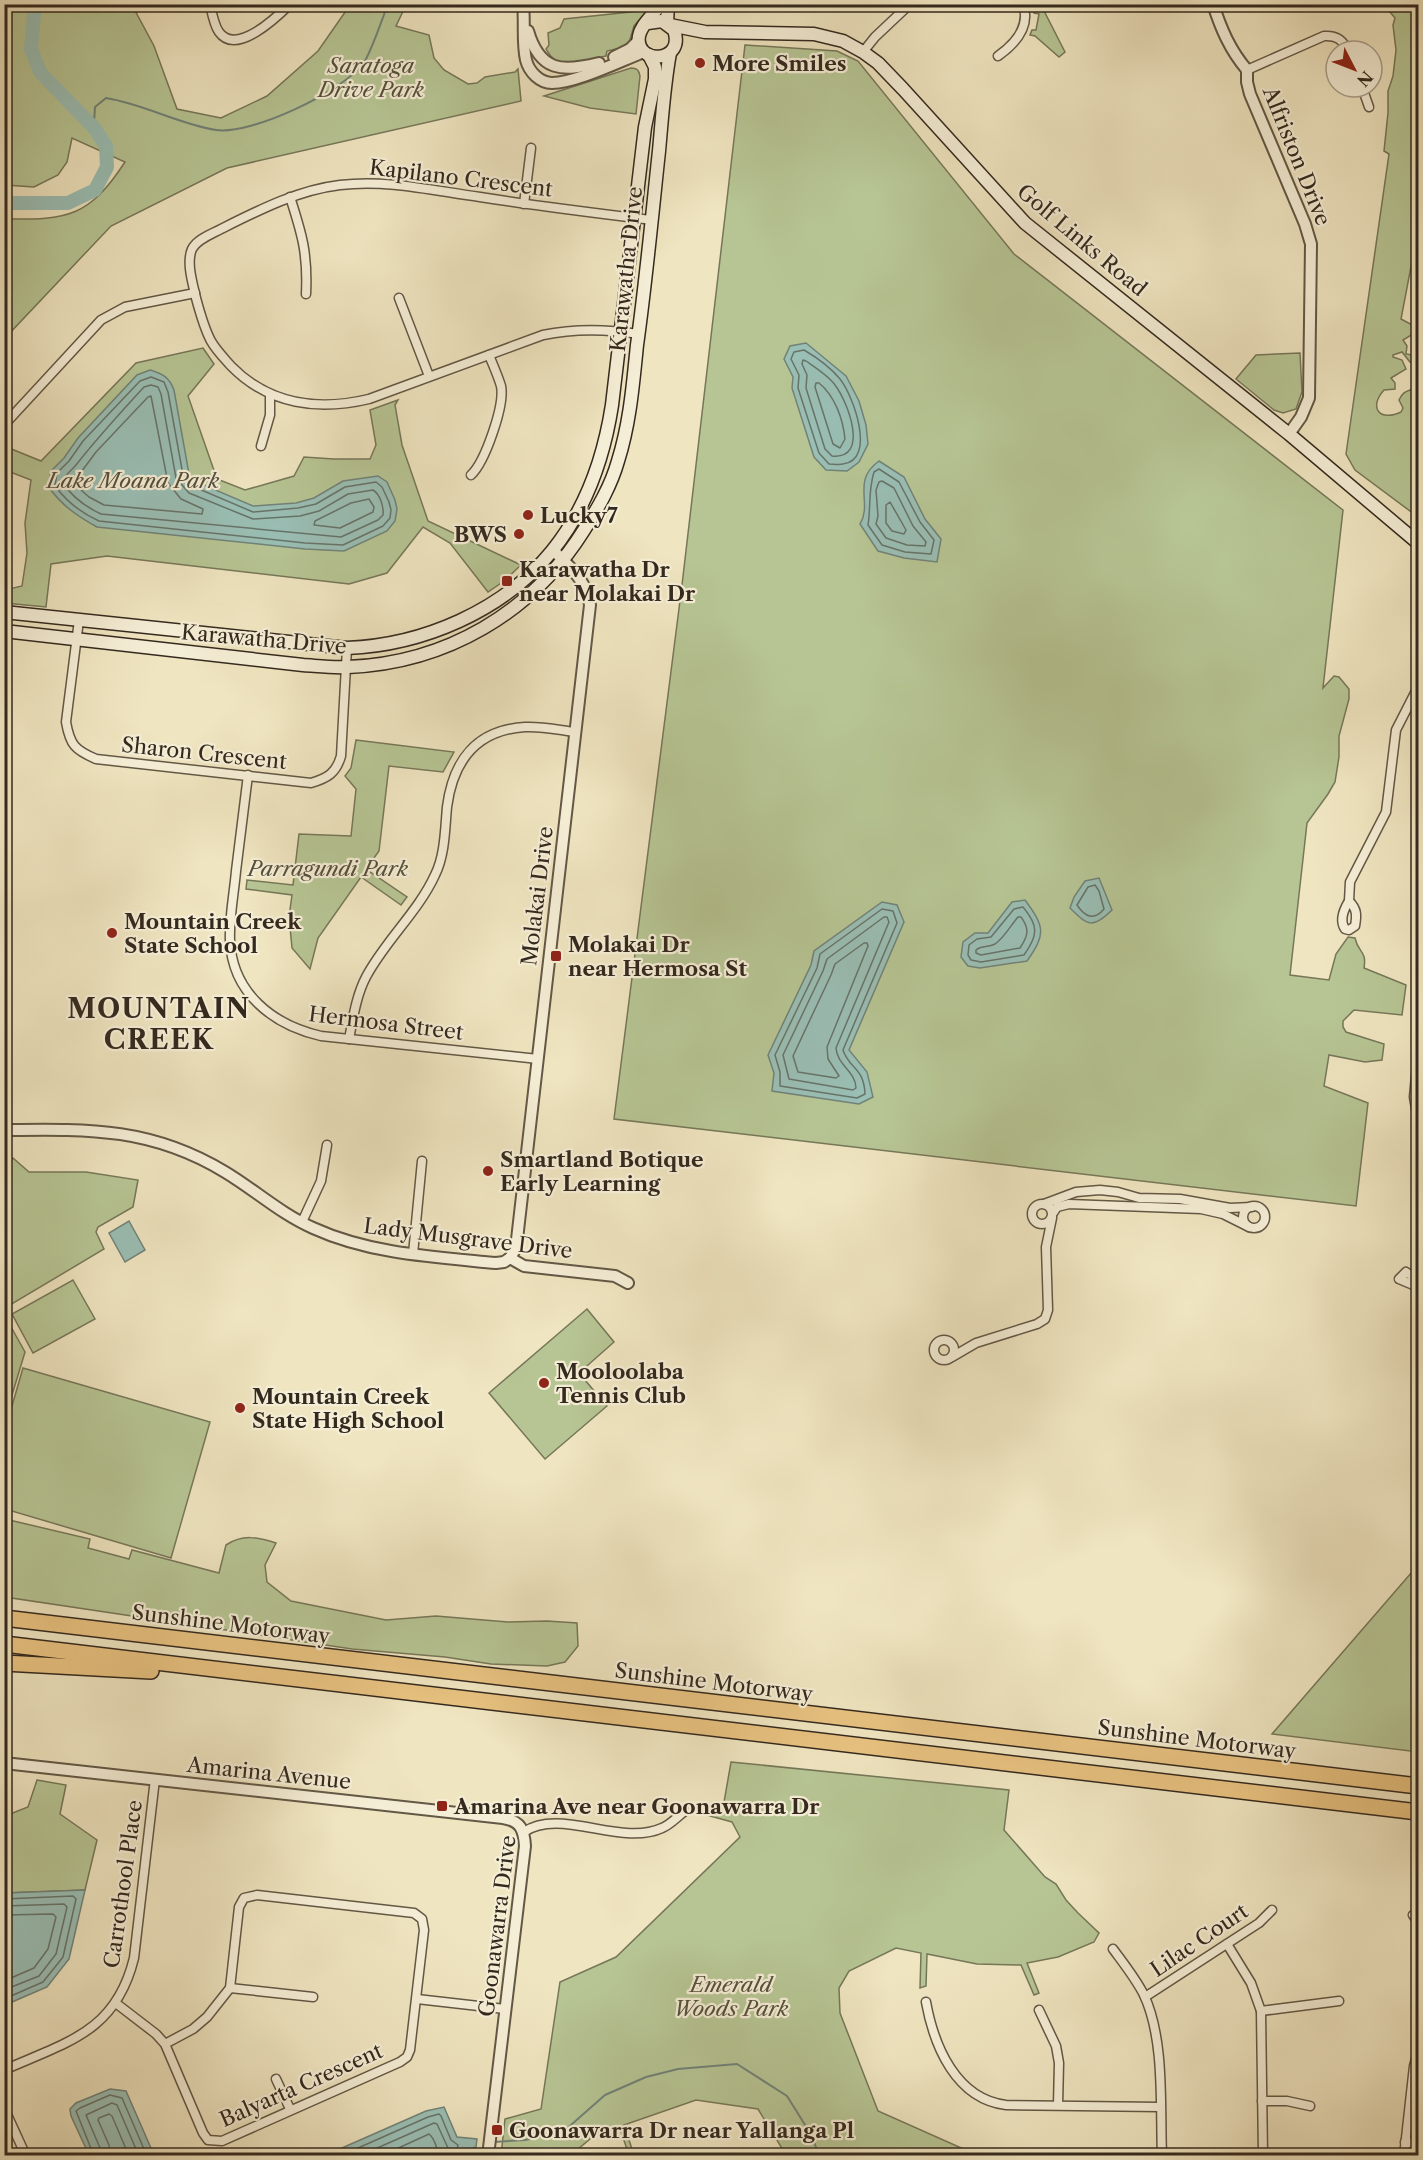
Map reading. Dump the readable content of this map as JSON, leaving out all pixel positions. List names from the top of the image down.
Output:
{
  "streets": {
    "highway": ["Sunshine Motorway"],
    "main road": ["Golf Links Road", "Karawatha Drive"],
    "street": [
      "Alfriston Drive",
      "Kapilano Crescent",
      "Sharon Crescent",
      "Molakai Drive",
      "Hermosa Street",
      "Lady Musgrave Drive",
      "Amarina Avenue",
      "Carrothool Place",
      "Goonawarra Drive",
      "Lilac Court",
      "Balyarta Crescent"
    ]
  },
  "crossings": [
    ["Alfriston Drive", "Golf Links Road"],
    ["Kapilano Crescent", "Karawatha Drive"],
    ["Golf Links Road", "Karawatha Drive"],
    ["Karawatha Drive", "Sharon Crescent"],
    ["Karawatha Drive", "Molakai Drive"],
    ["Sharon Crescent", "Hermosa Street"],
    ["Molakai Drive", "Hermosa Street"],
    ["Molakai Drive", "Lady Musgrave Drive"],
    ["Amarina Avenue", "Carrothool Place"],
    ["Amarina Avenue", "Goonawarra Drive"],
    ["Carrothool Place", "Balyarta Crescent"]
  ],
  "districts": ["MOUNTAIN CREEK"],
  "parks": [
    "Saratoga Drive Park",
    "Lake Moana Park",
    "Parragundi Park",
    "Emerald Woods Park"
  ],
  "places": {
    "other": [
      "More Smiles",
      "Lucky7",
      "BWS",
      "Mountain Creek State School",
      "Smartland Botique Early Learning",
      "Mooloolaba Tennis Club",
      "Mountain Creek State High School"
    ],
    "transit": [
      "Karawatha Dr near Molakai Dr",
      "Molakai Dr near Hermosa St",
      "Amarina Ave near Goonawarra Dr",
      "Goonawarra Dr near Yallanga Pl"
    ]
  },
  "north": "bottom right"
}
